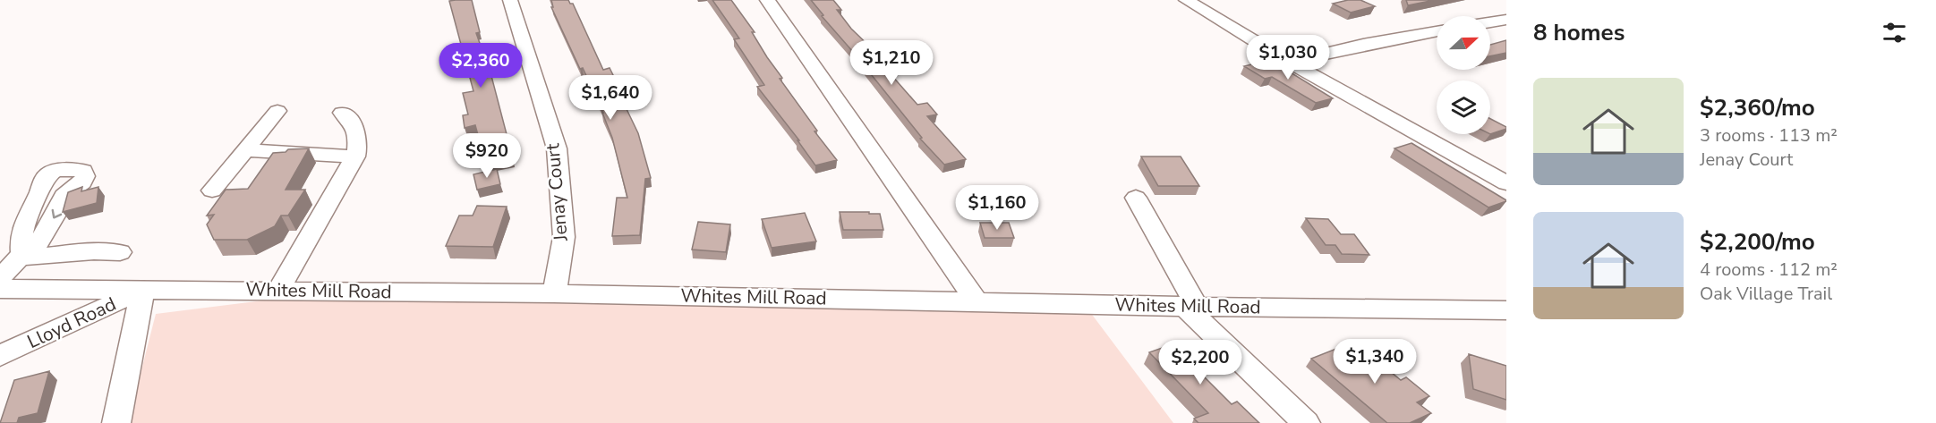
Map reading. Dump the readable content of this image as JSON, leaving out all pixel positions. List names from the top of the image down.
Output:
{
  "streets": {
    "street": ["Jenay Court", "Whites Mill Road", "Lloyd Road"]
  },
  "crossings": [
    ["Jenay Court", "Whites Mill Road"],
    ["Whites Mill Road", "Lloyd Road"]
  ],
  "north": "right",
  "page": {
    "heading": "8 homes",
    "price": [
      "$1,030",
      "$1,210",
      "$2,360",
      "$1,640",
      "$920",
      "$1,160",
      "$1,340",
      "$2,200"
    ],
    "list": [
      {
        "name": "$2,360/mo",
        "note": "3 rooms · 113 m² · Jenay Court"
      },
      {
        "name": "$2,200/mo",
        "note": "4 rooms · 112 m² · Oak Village Trail"
      }
    ]
  }
}
